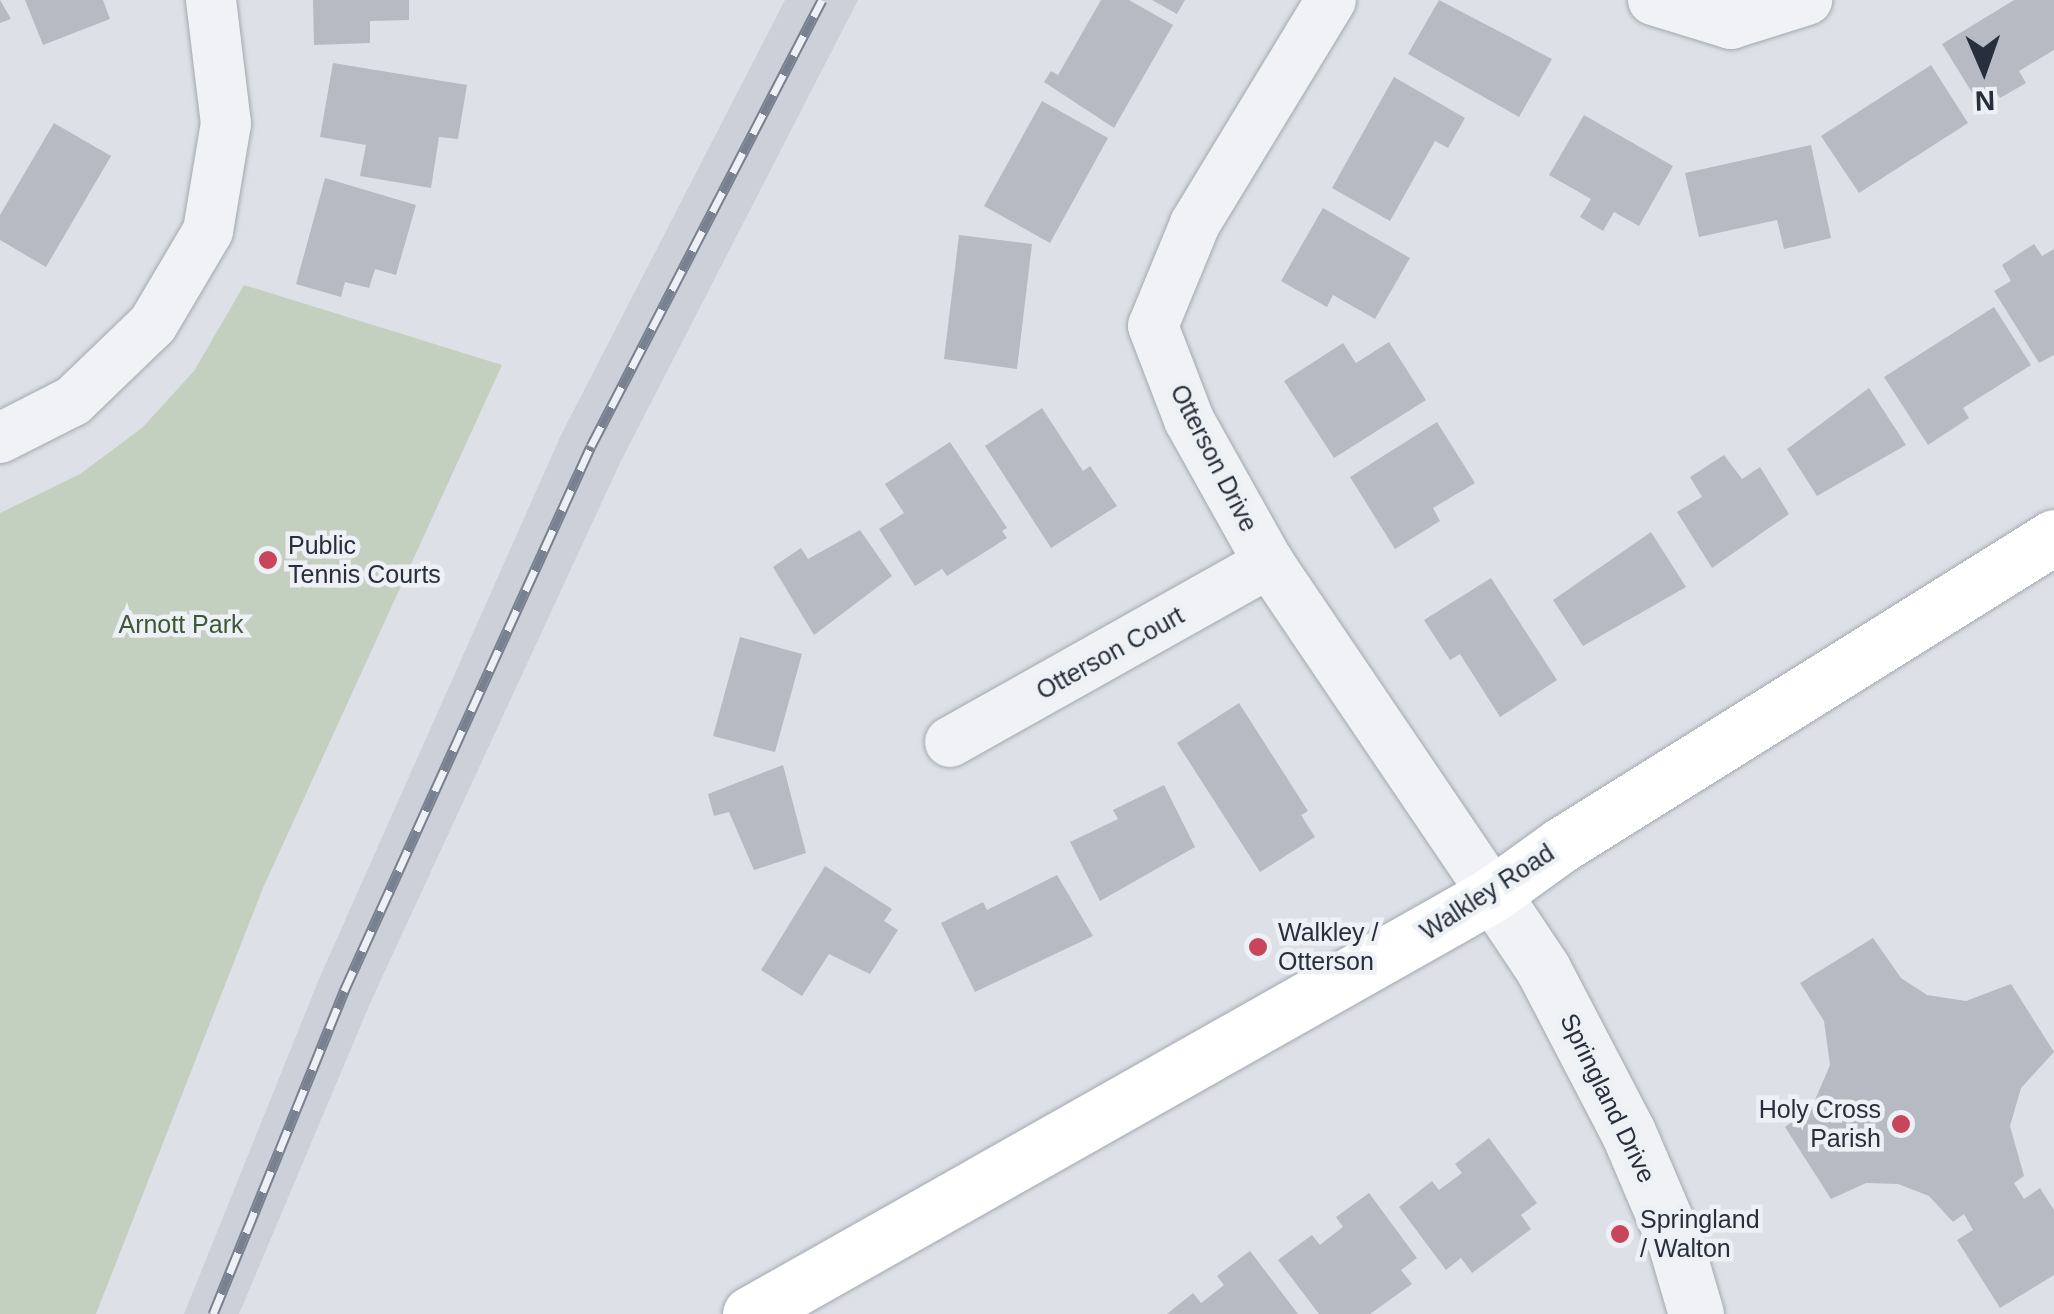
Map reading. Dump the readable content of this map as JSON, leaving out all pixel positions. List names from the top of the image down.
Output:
{
  "streets": {
    "main road": ["Walkley Road"],
    "street": ["Otterson Drive", "Otterson Court", "Springland Drive"]
  },
  "crossings": [
    ["Otterson Drive", "Otterson Court"],
    ["Otterson Drive", "Walkley Road"],
    ["Otterson Drive", "Springland Drive"],
    ["Walkley Road", "Springland Drive"]
  ],
  "parks": ["Arnott Park"],
  "places": [
    "Public Tennis Courts",
    "Walkley / Otterson",
    "Holy Cross Parish",
    "Springland / Walton"
  ],
  "north": "bottom"
}
